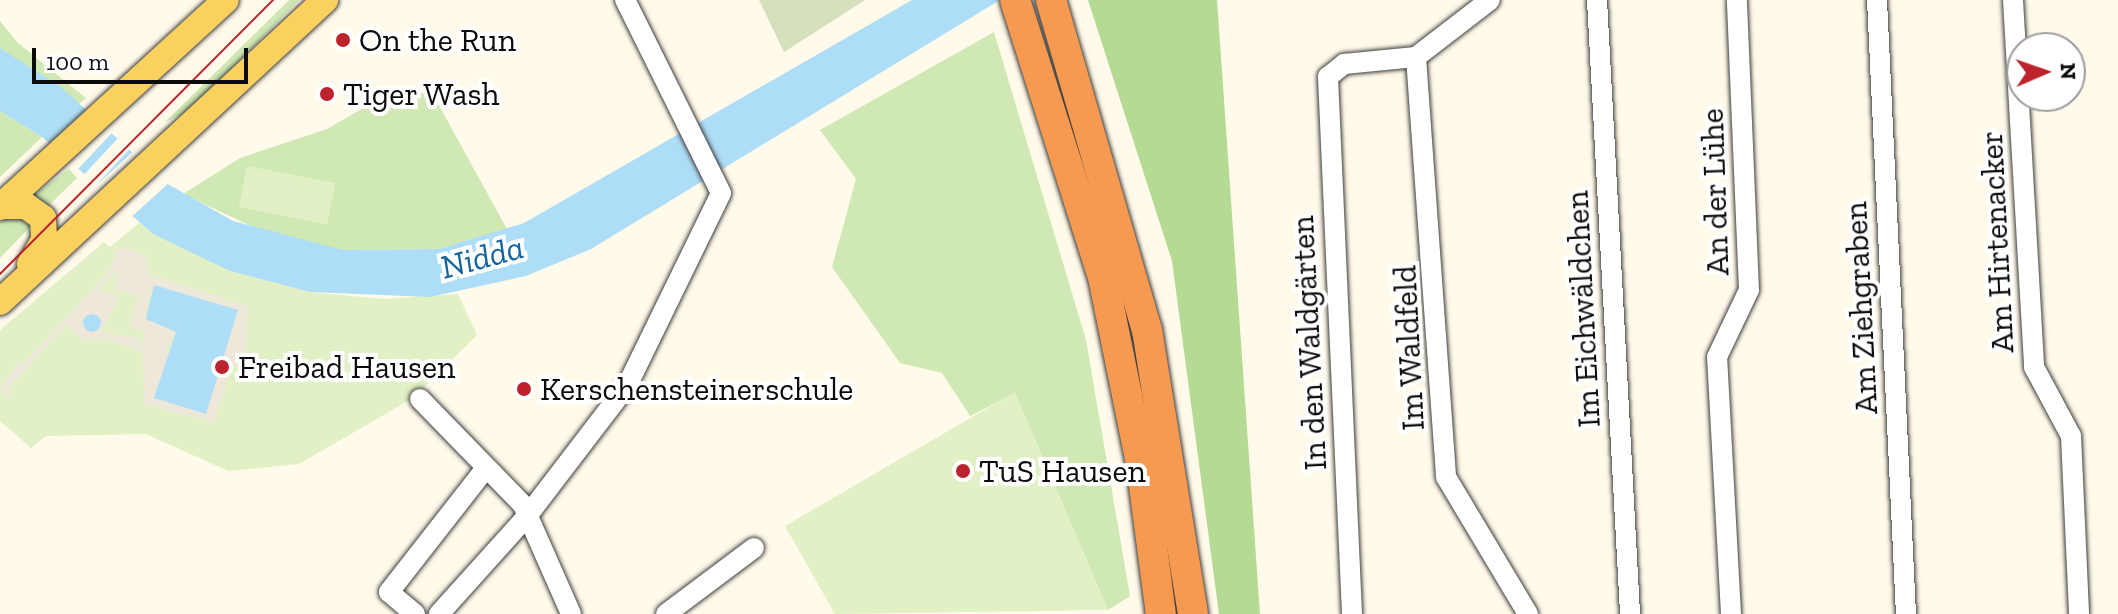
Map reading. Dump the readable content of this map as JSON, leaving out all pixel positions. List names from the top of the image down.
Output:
{
  "streets": {
    "street": [
      "An der Lühe",
      "Am Hirtenacker",
      "Am Ziehgraben",
      "Im Eichwäldchen",
      "In den Waldgärten",
      "Im Waldfeld"
    ]
  },
  "crossings": [
    ["In den Waldgärten", "Im Waldfeld"]
  ],
  "water": ["Nidda"],
  "places": [
    "On the Run",
    "Tiger Wash",
    "Freibad Hausen",
    "Kerschensteinerschule",
    "TuS Hausen"
  ],
  "scale_bar": "100 m",
  "north": "right"
}
